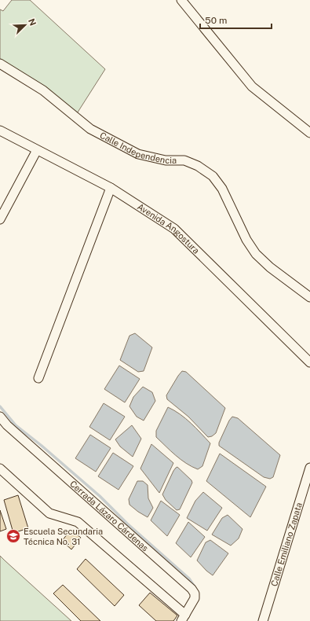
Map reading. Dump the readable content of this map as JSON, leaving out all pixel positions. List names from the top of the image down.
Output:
{
  "streets": {
    "street": [
      "Calle Independencia",
      "Avenida Angostura",
      "Cerrada Lázaro Cárdenas",
      "Calle Emiliano Zapata"
    ]
  },
  "places": {
    "school or university": ["Escuela Secundaria Técnica No. 31"]
  },
  "scale_bar": "50 m",
  "north": "top right"
}
